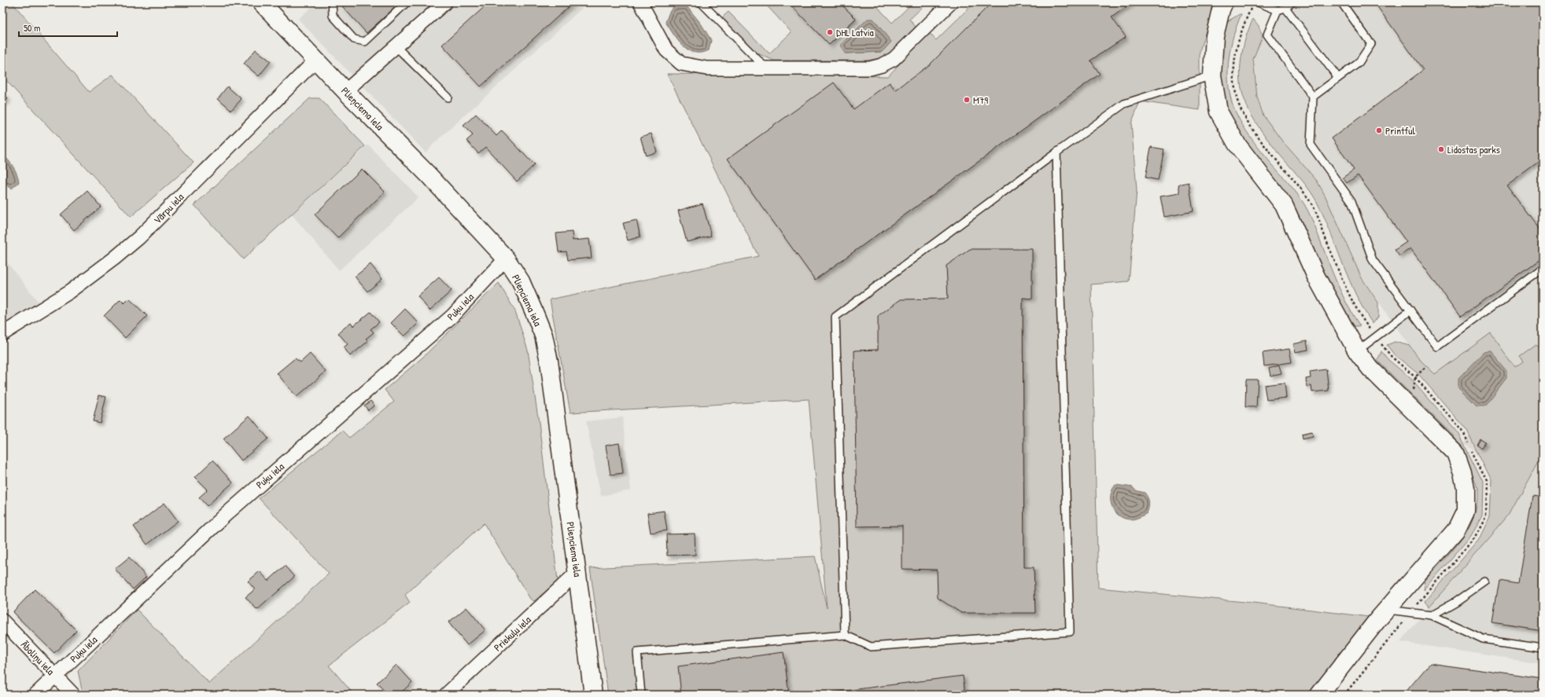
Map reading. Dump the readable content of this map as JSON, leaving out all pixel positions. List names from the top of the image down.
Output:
{
  "streets": {
    "street": [
      "Plieņciema iela",
      "Vārpu iela",
      "Puķu iela",
      "Priekuļu iela",
      "Āboliņu iela"
    ]
  },
  "crossings": [
    ["Plieņciema iela", "Vārpu iela"],
    ["Plieņciema iela", "Puķu iela"],
    ["Plieņciema iela", "Priekuļu iela"],
    ["Puķu iela", "Āboliņu iela"]
  ],
  "places": [
    "DHL Latvia",
    "M79",
    "Printful",
    "Lidostas parks"
  ],
  "scale_bar": "50 m"
}
